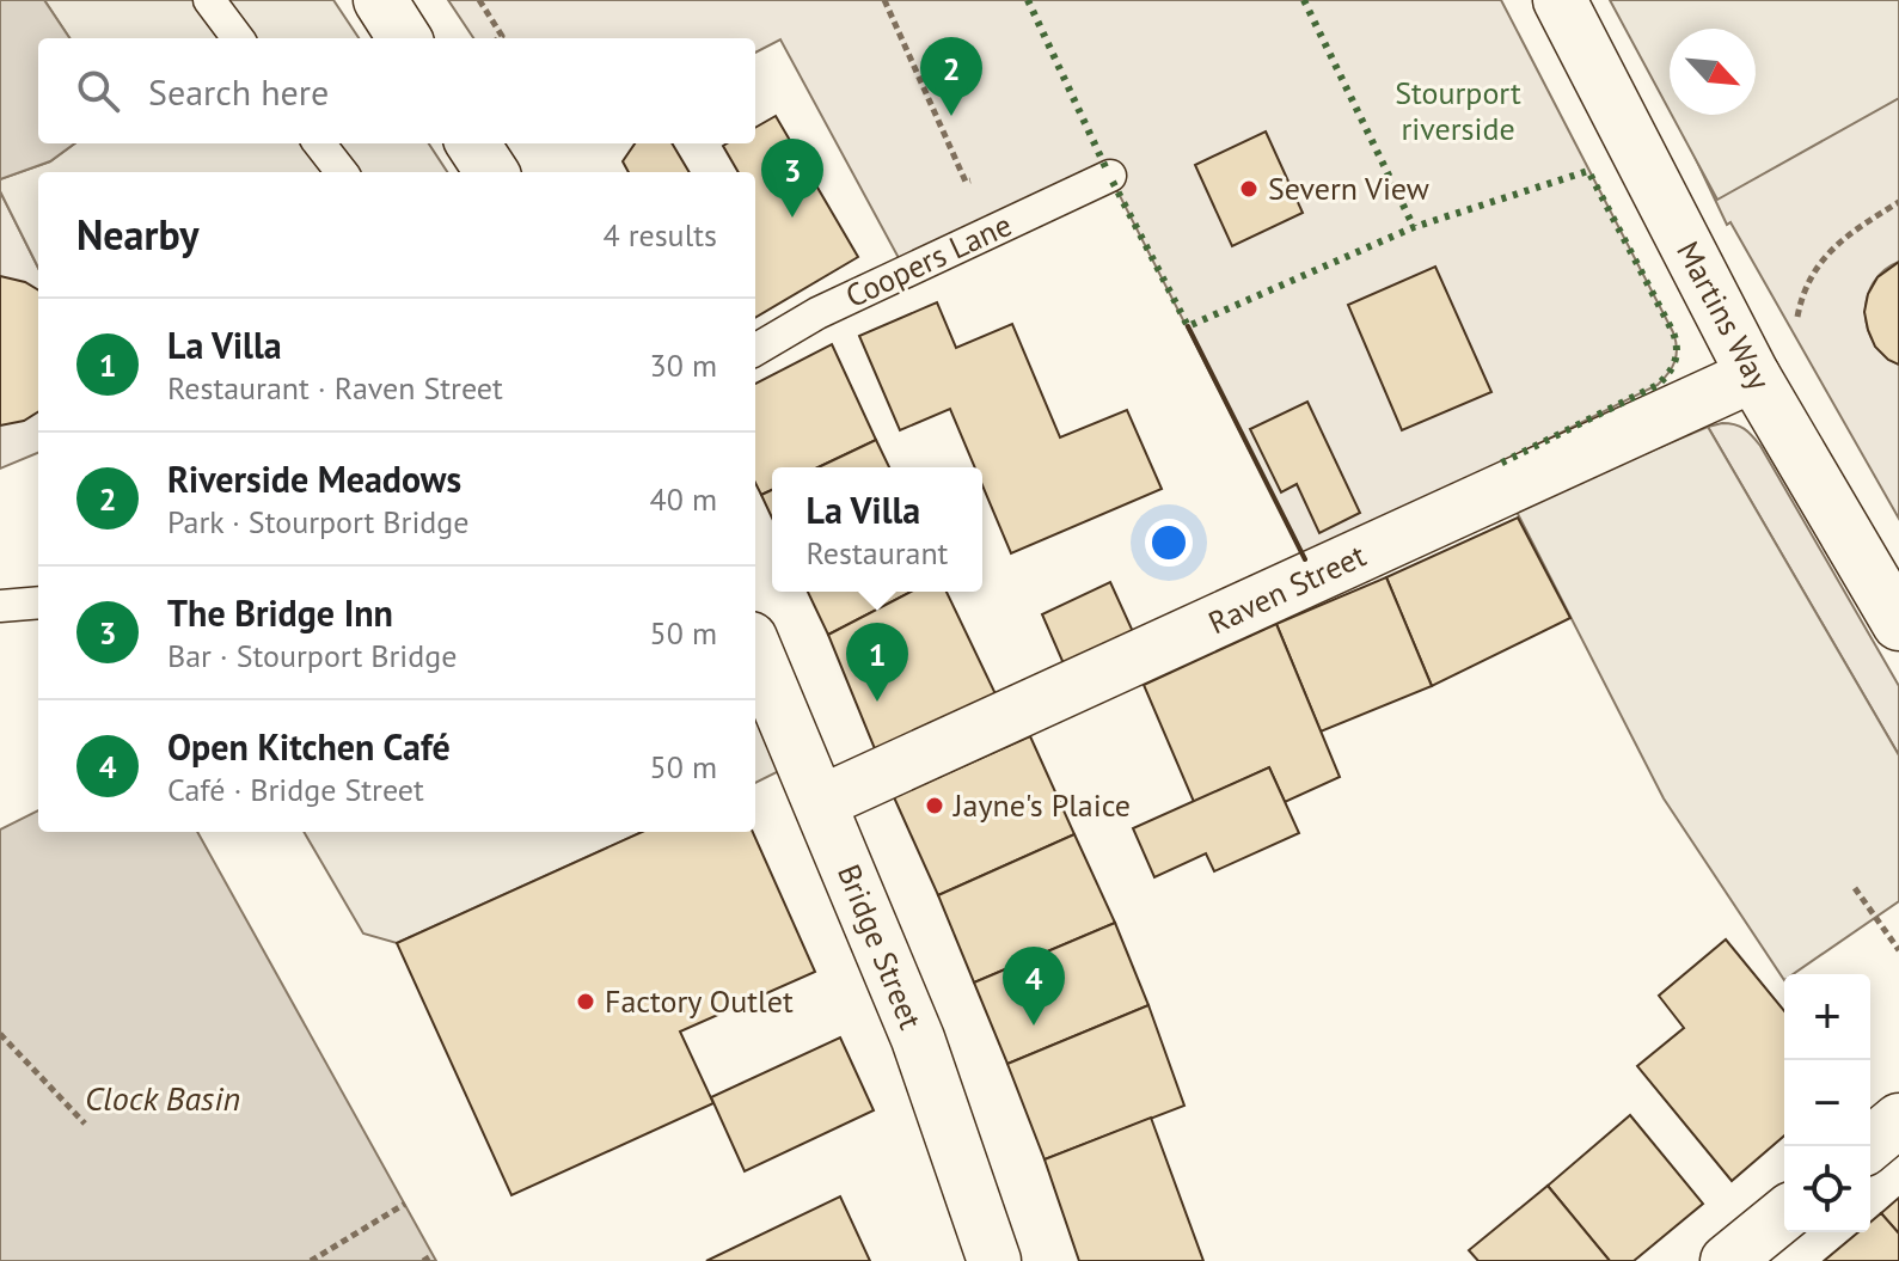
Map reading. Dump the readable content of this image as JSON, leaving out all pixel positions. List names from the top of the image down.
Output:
{
  "streets": {
    "street": ["Martins Way", "Raven Street", "Bridge Street"],
    "lane": ["Coopers Lane"]
  },
  "crossings": [
    ["Martins Way", "Raven Street"],
    ["Raven Street", "Bridge Street"]
  ],
  "water": ["Clock Basin"],
  "parks": ["Stourport riverside"],
  "places": ["Severn View", "Jayne's Plaice", "Factory Outlet"],
  "north": "bottom right",
  "page": {
    "pins": [
      "2",
      "3",
      "1",
      "4"
    ],
    "search": "Search here",
    "heading": ["Nearby", "4 results"],
    "list": [
      {
        "mark": "1",
        "name": "La Villa",
        "note": "Restaurant · Raven Street",
        "value": "30 m"
      },
      {
        "mark": "2",
        "name": "Riverside Meadows",
        "note": "Park · Stourport Bridge",
        "value": "40 m"
      },
      {
        "mark": "3",
        "name": "The Bridge Inn",
        "note": "Bar · Stourport Bridge",
        "value": "50 m"
      },
      {
        "mark": "4",
        "name": "Open Kitchen Café",
        "note": "Café · Bridge Street",
        "value": "50 m"
      }
    ],
    "popup": ["La Villa", "Restaurant"],
    "map_buttons": ["+", "−"]
  }
}
